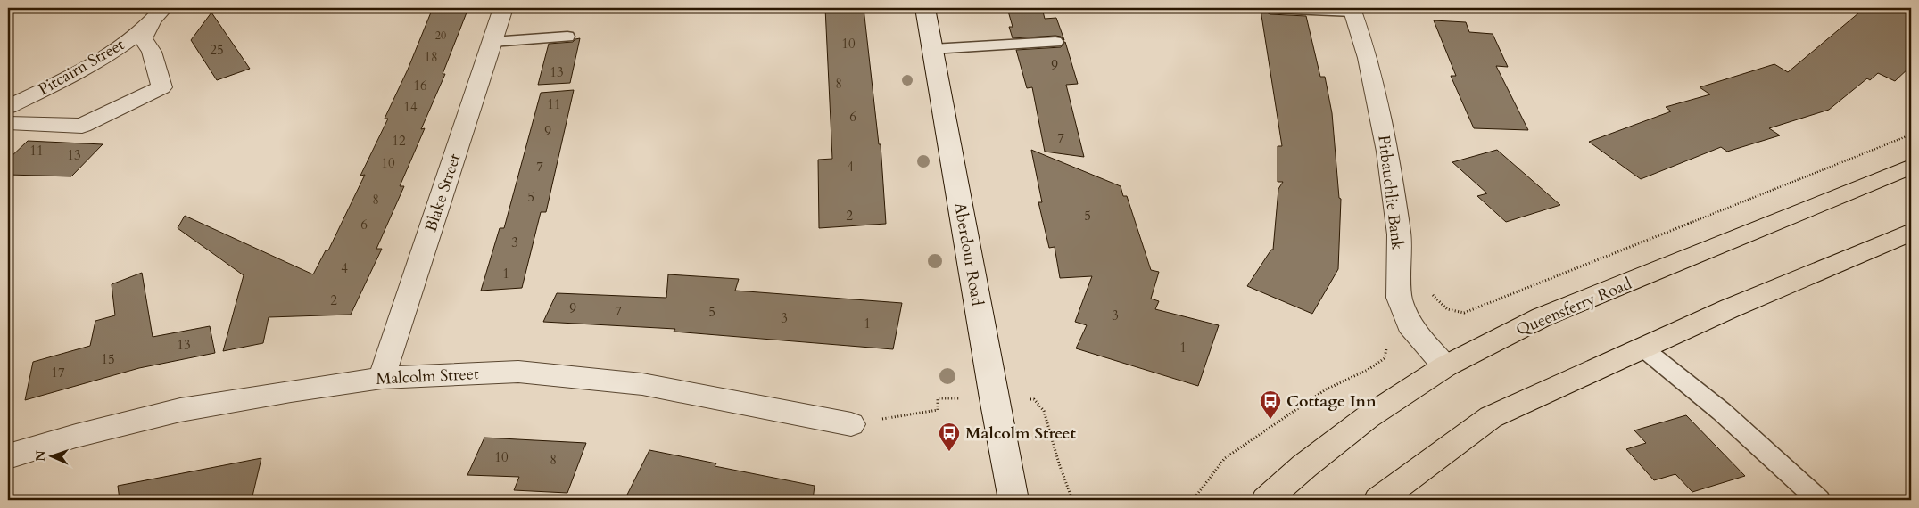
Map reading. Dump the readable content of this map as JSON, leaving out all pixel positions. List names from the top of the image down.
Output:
{
  "streets": {
    "main road": ["Queensferry Road"],
    "street": [
      "Pitcairn Street",
      "Blake Street",
      "Pitbauchlie Bank",
      "Aberdour Road",
      "Malcolm Street"
    ]
  },
  "crossings": [
    ["Blake Street", "Malcolm Street"],
    ["Pitbauchlie Bank", "Queensferry Road"]
  ],
  "places": {
    "bus stop": ["Cottage Inn", "Malcolm Street"]
  },
  "house_numbers": [
    "20",
    "10",
    "25",
    "18",
    "9",
    "13",
    "8",
    "16",
    "11",
    "14",
    "6",
    "9",
    "7",
    "12",
    "11",
    "13",
    "10",
    "7",
    "4",
    "5",
    "8",
    "2",
    "5",
    "6",
    "3",
    "4",
    "1",
    "2",
    "9",
    "7",
    "5",
    "3",
    "3",
    "1",
    "13",
    "1",
    "15",
    "17",
    "10",
    "8"
  ],
  "north": "left"
}
